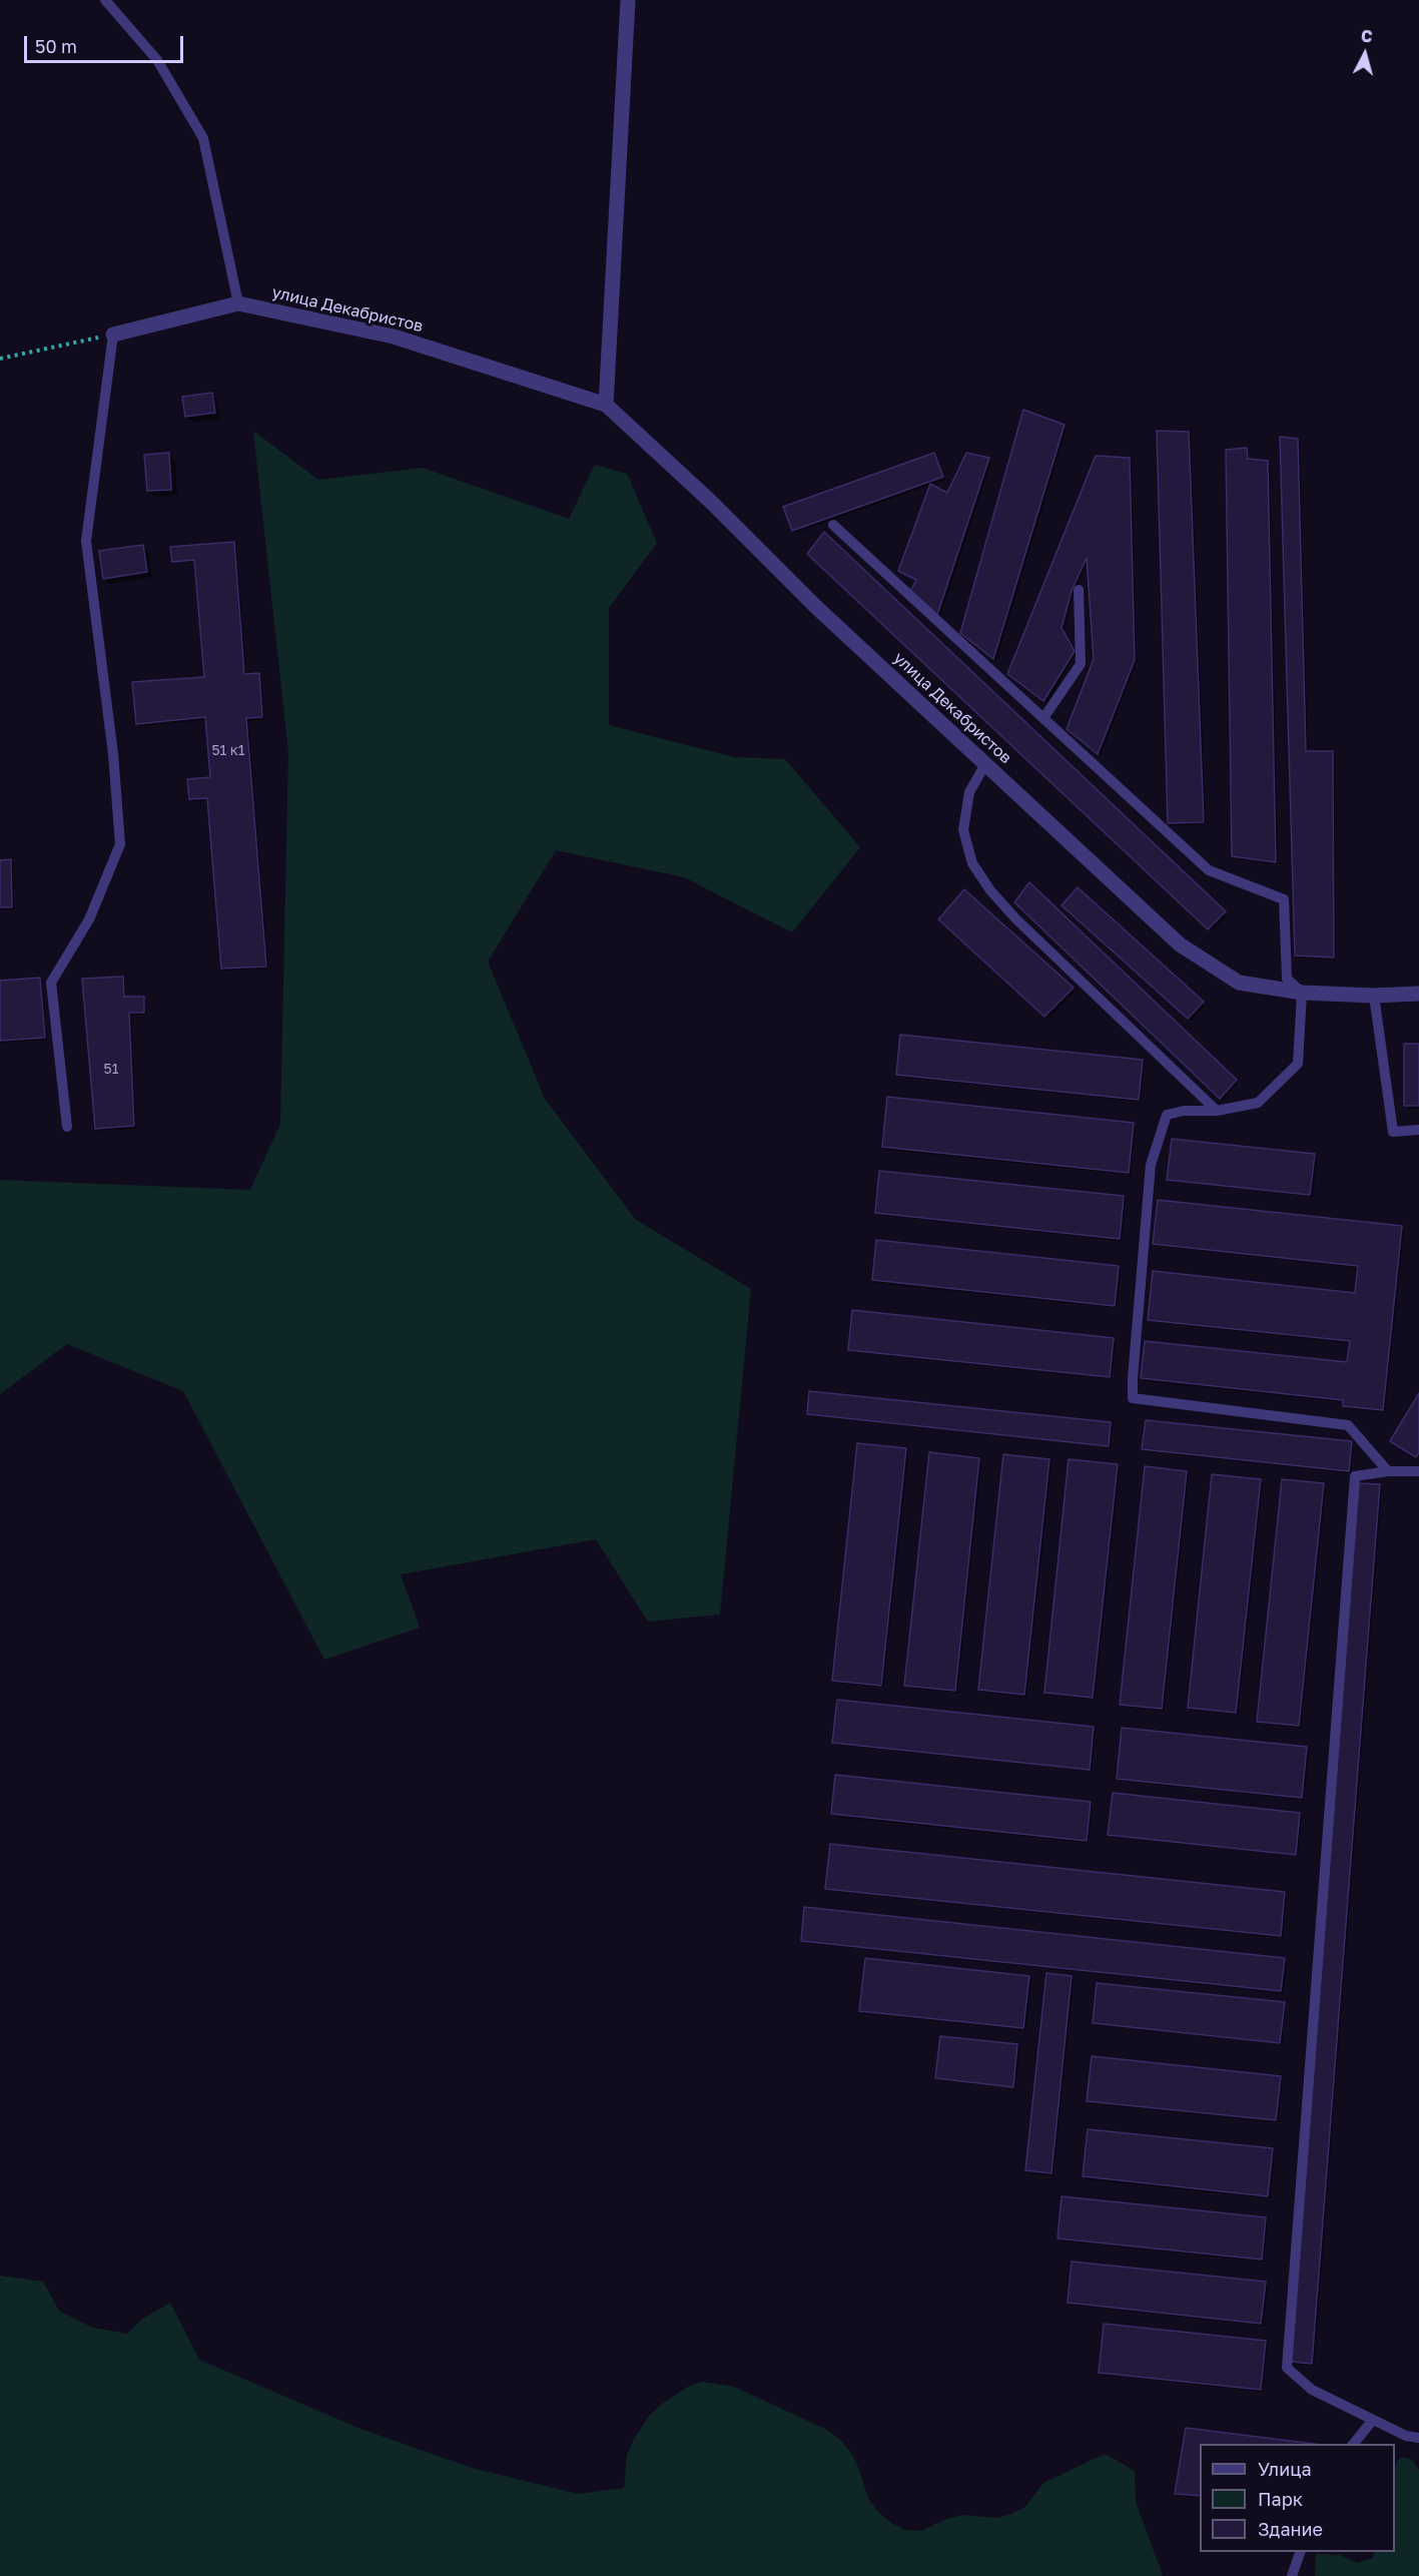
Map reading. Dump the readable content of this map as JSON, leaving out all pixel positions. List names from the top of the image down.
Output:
{
  "streets": {
    "street": ["улица Декабристов"]
  },
  "house_numbers": ["51 к1", "51"],
  "legend": ["Улица", "Парк", "Здание"],
  "scale_bar": "50 m",
  "north": "top"
}
